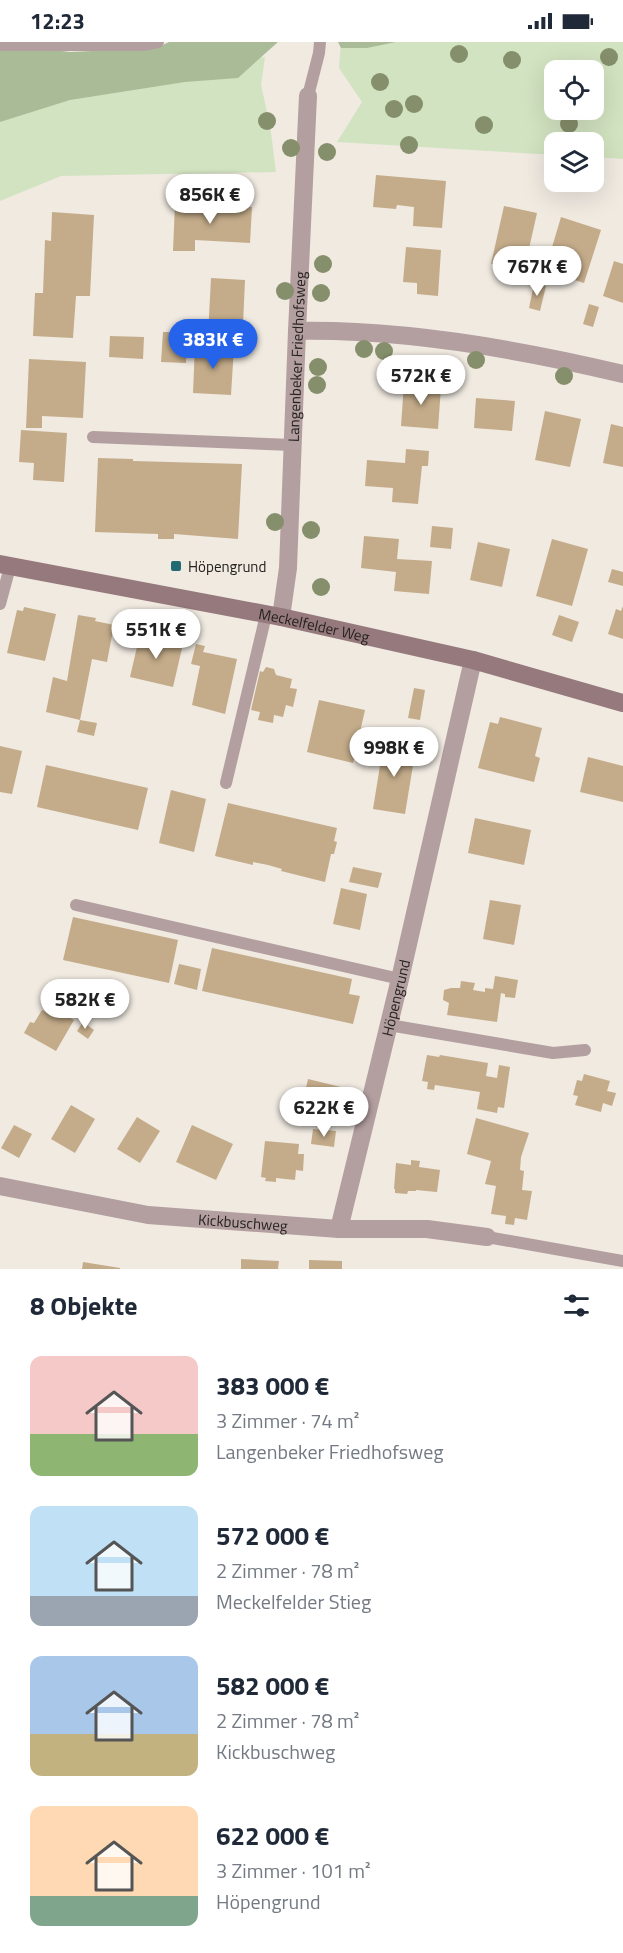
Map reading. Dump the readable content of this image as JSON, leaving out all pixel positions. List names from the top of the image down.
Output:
{
  "streets": {
    "main road": ["Meckelfelder Weg"],
    "street": ["Langenbeker Friedhofsweg", "Höpengrund", "Kickbuschweg"]
  },
  "crossings": [
    ["Langenbeker Friedhofsweg", "Meckelfelder Weg"],
    ["Meckelfelder Weg", "Höpengrund"],
    ["Höpengrund", "Kickbuschweg"]
  ],
  "places": {
    "transit": ["Höpengrund"]
  },
  "page": {
    "status": "12:23",
    "price": [
      "856K €",
      "767K €",
      "383K €",
      "572K €",
      "551K €",
      "998K €",
      "582K €",
      "622K €"
    ],
    "heading": "8 Objekte",
    "list": [
      {
        "name": "383 000 €",
        "note": "3 Zimmer · 74 m² · Langenbeker Friedhofsweg"
      },
      {
        "name": "572 000 €",
        "note": "2 Zimmer · 78 m² · Meckelfelder Stieg"
      },
      {
        "name": "582 000 €",
        "note": "2 Zimmer · 78 m² · Kickbuschweg"
      },
      {
        "name": "622 000 €",
        "note": "3 Zimmer · 101 m² · Höpengrund"
      }
    ]
  }
}
